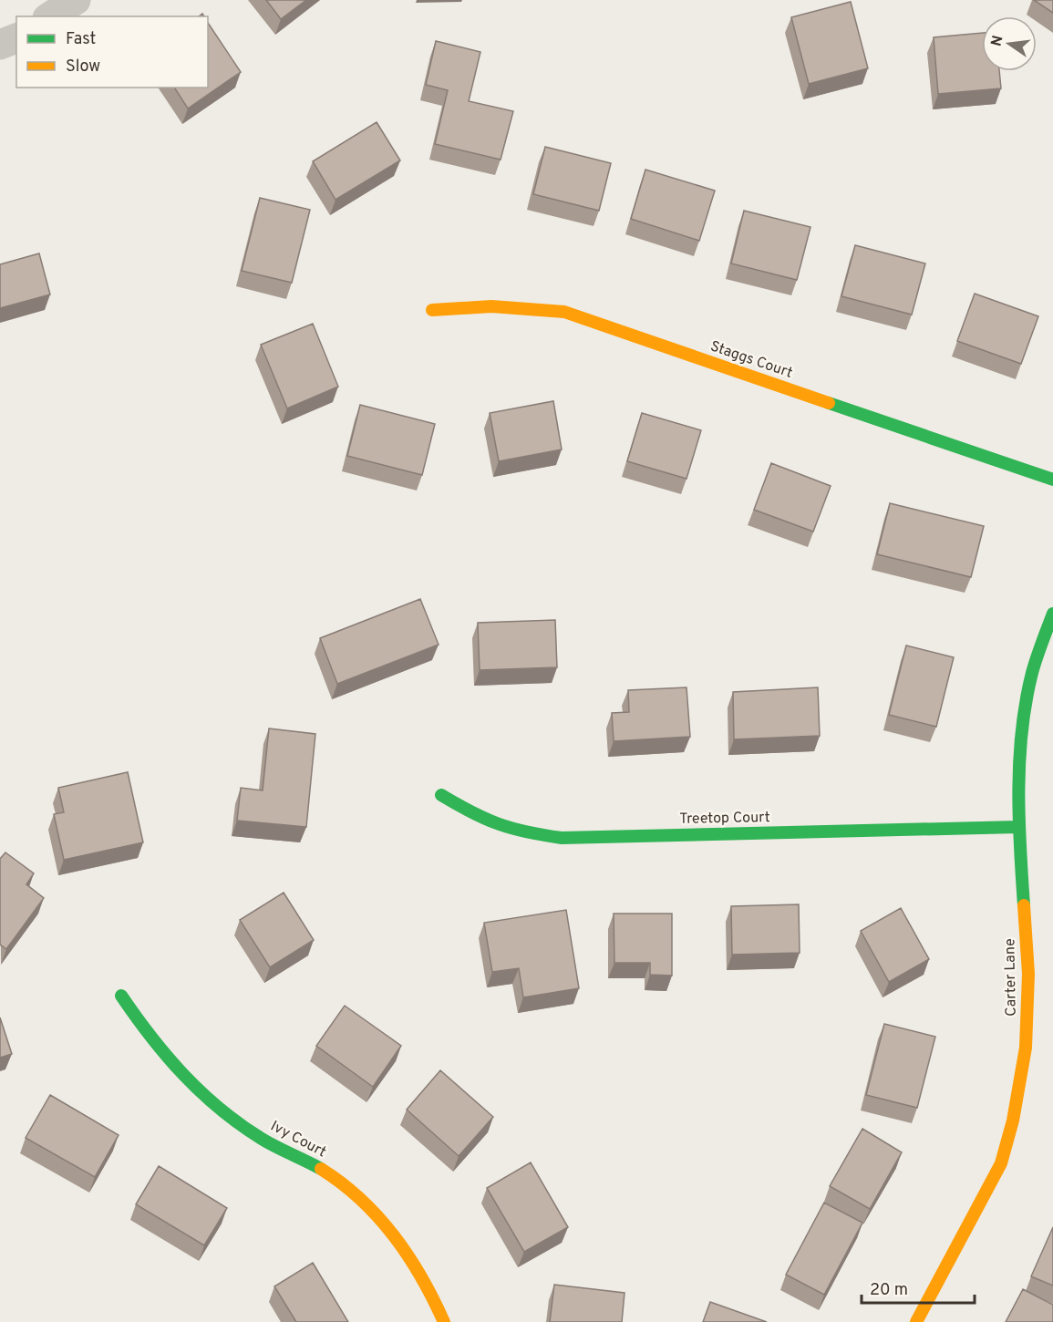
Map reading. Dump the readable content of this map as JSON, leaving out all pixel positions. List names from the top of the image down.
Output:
{
  "streets": {
    "street": [
      "Staggs Court",
      "Treetop Court",
      "Carter Lane",
      "Ivy Court"
    ]
  },
  "crossings": [
    ["Treetop Court", "Carter Lane"]
  ],
  "legend": ["Fast", "Slow"],
  "scale_bar": "20 m",
  "north": "left"
}
